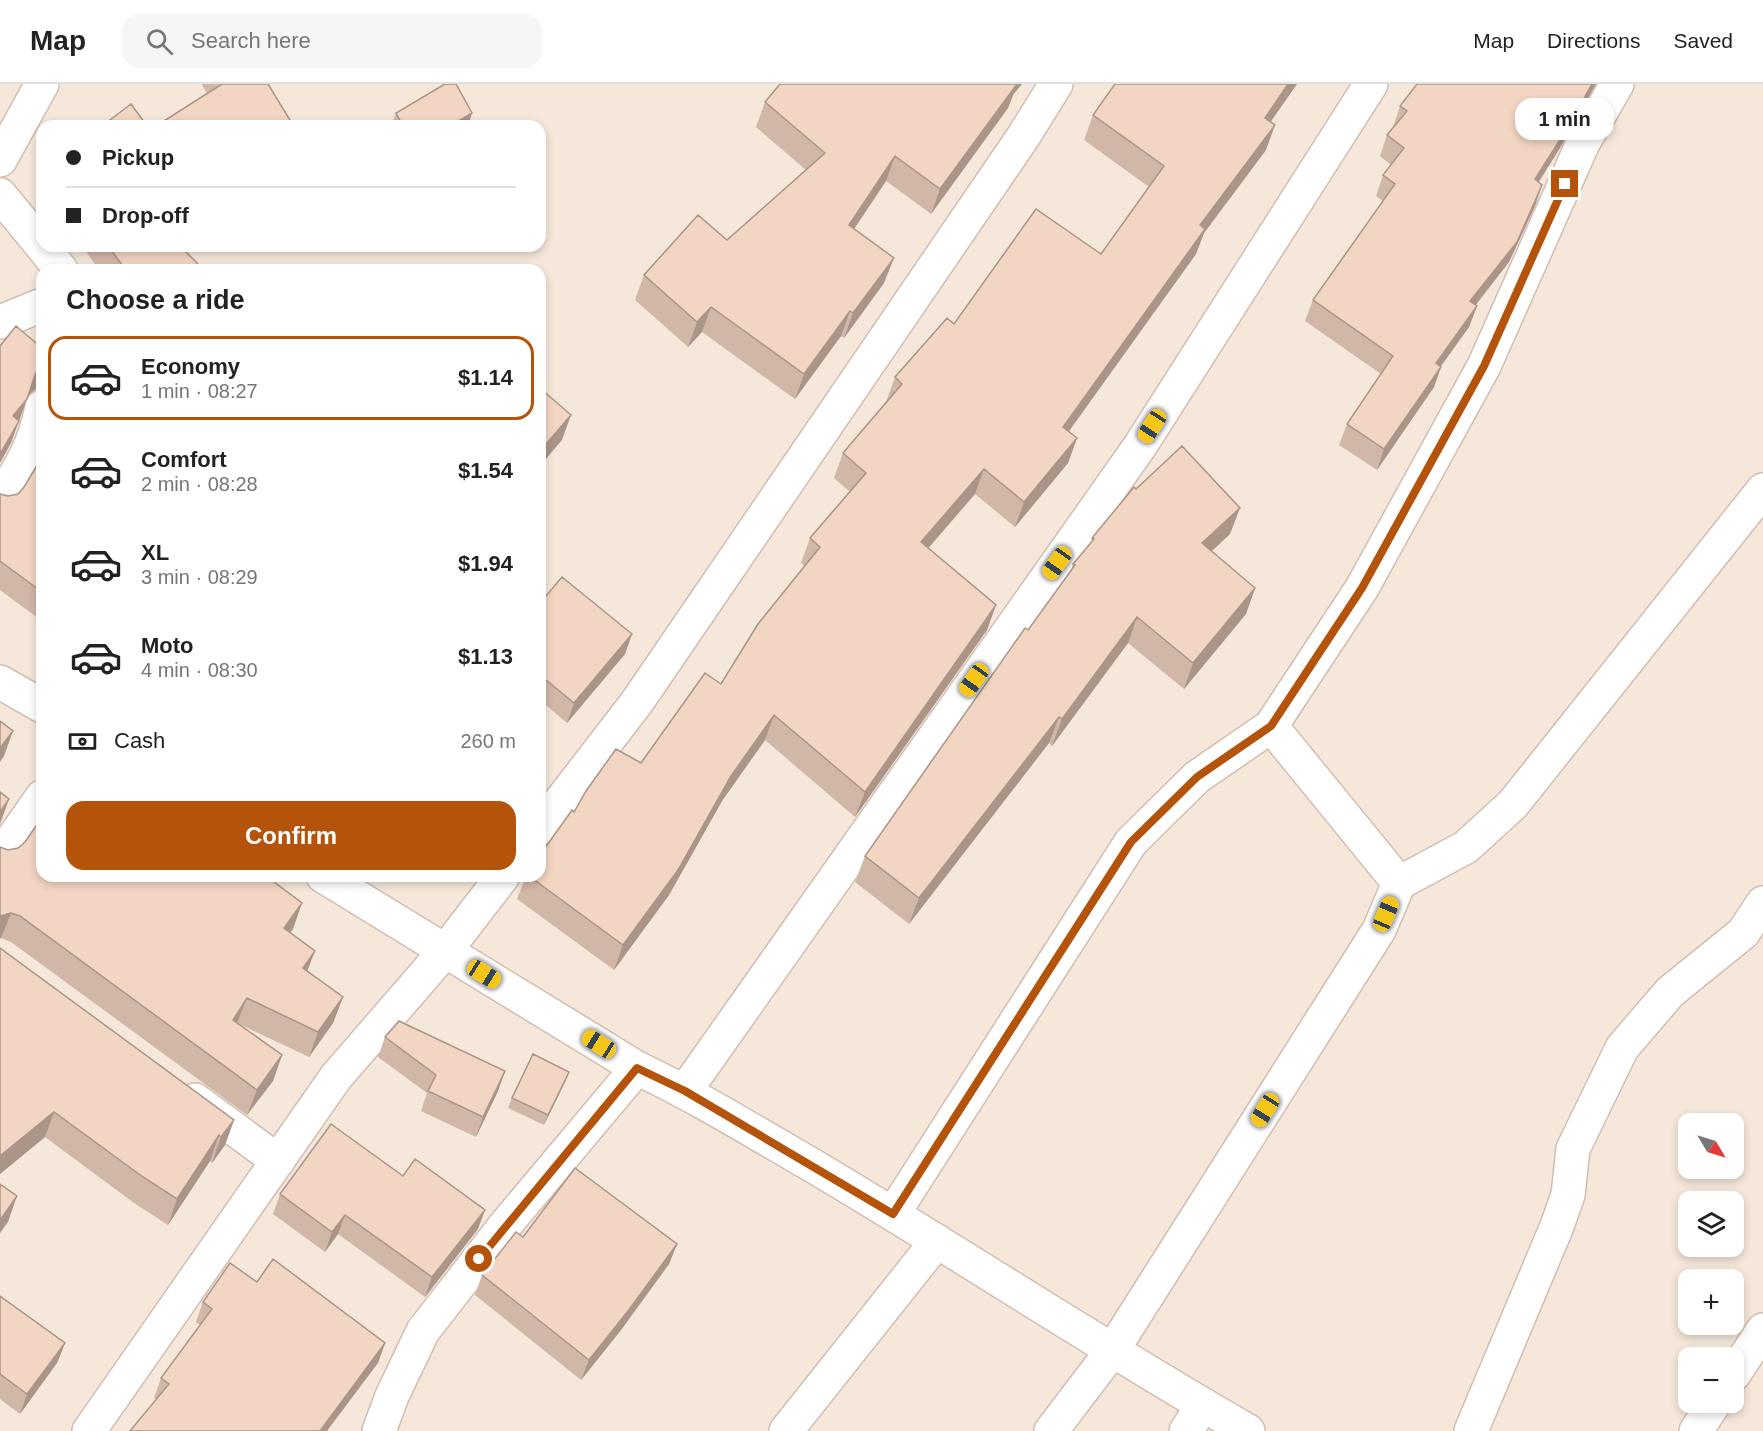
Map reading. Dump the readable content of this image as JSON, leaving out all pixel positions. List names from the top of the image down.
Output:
{
  "north": "bottom right",
  "page": {
    "header": "Map",
    "search": "Search here",
    "nav": ["Map", "Directions", "Saved"],
    "bubble": "1 min",
    "banner": ["Pickup", "Drop-off"],
    "heading": "Choose a ride",
    "list": [
      {
        "name": "Economy",
        "note": "1 min · 08:27",
        "value": "$1.14"
      },
      {
        "name": "Comfort",
        "note": "2 min · 08:28",
        "value": "$1.54"
      },
      {
        "name": "XL",
        "note": "3 min · 08:29",
        "value": "$1.94"
      },
      {
        "name": "Moto",
        "note": "4 min · 08:30",
        "value": "$1.13"
      }
    ],
    "pay": ["Cash", "260 m"],
    "buttons": "Confirm",
    "map_buttons": ["+", "−"]
  }
}
